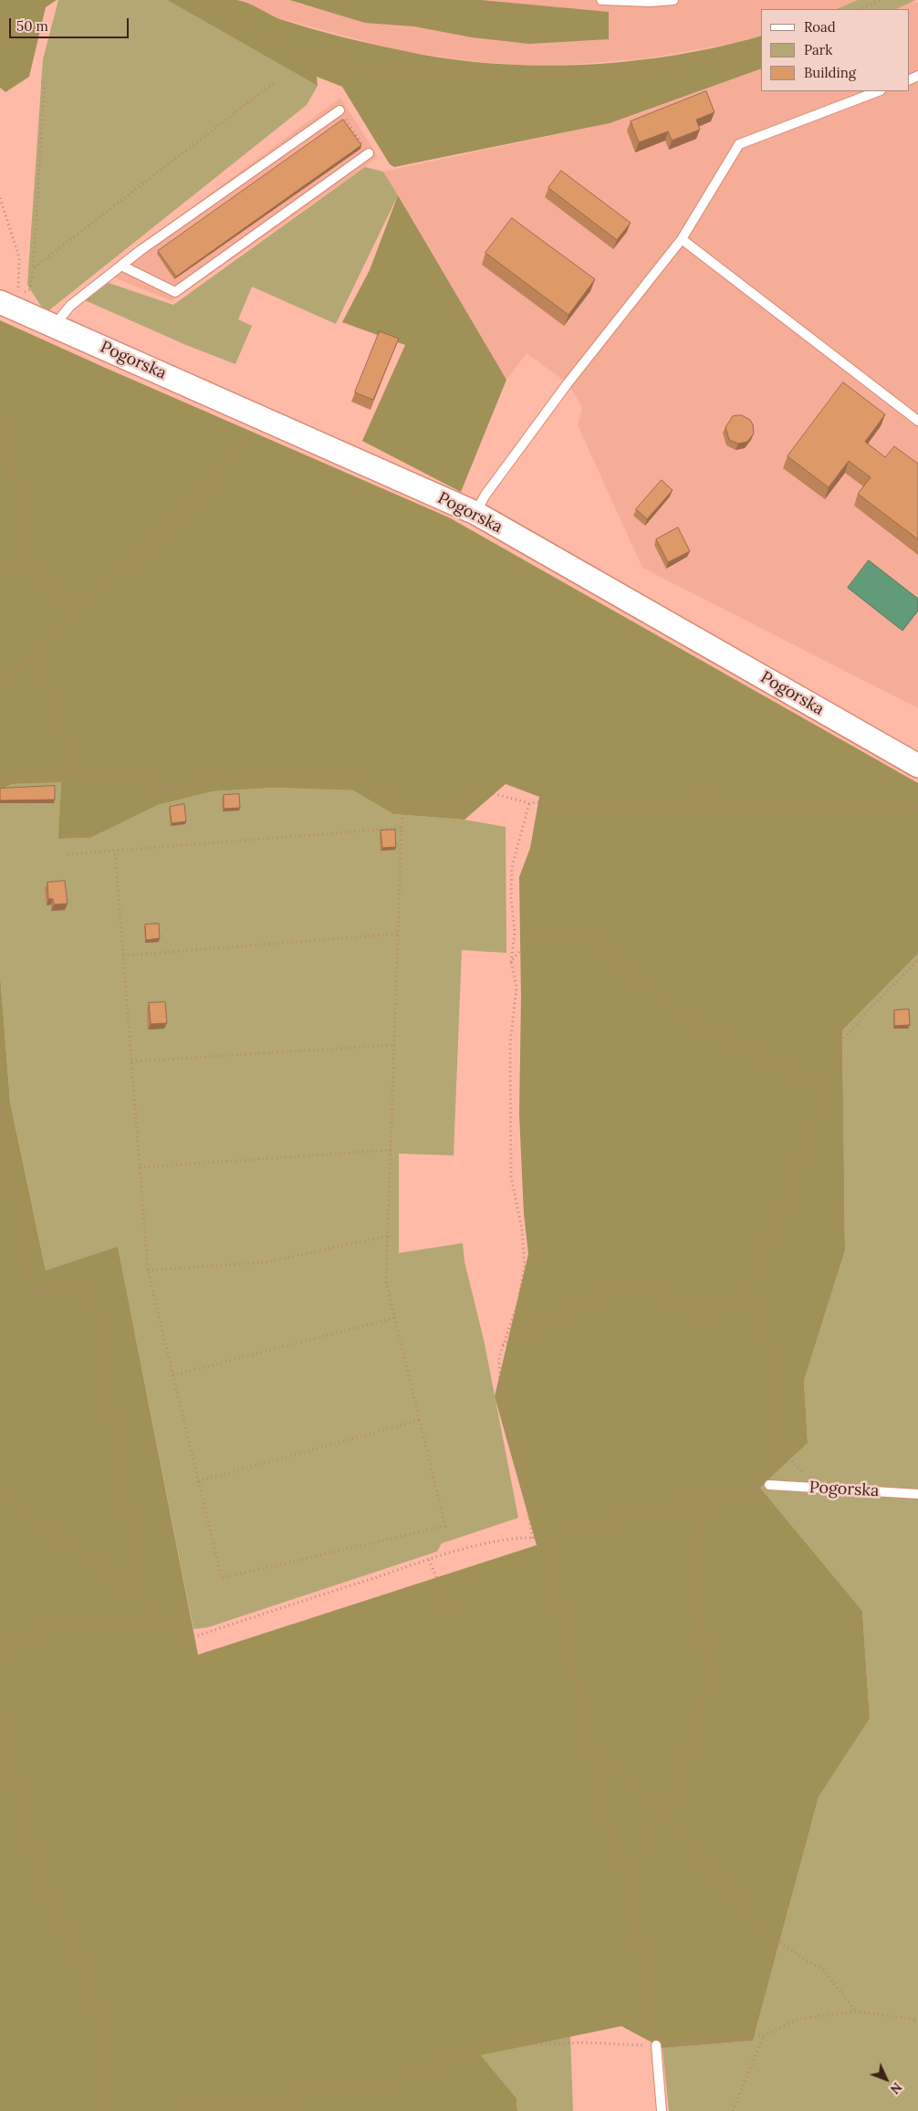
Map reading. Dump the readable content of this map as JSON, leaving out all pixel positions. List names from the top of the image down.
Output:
{
  "streets": {
    "street": ["Pogorska"]
  },
  "legend": ["Road", "Park", "Building"],
  "scale_bar": "50 m",
  "north": "bottom right"
}
